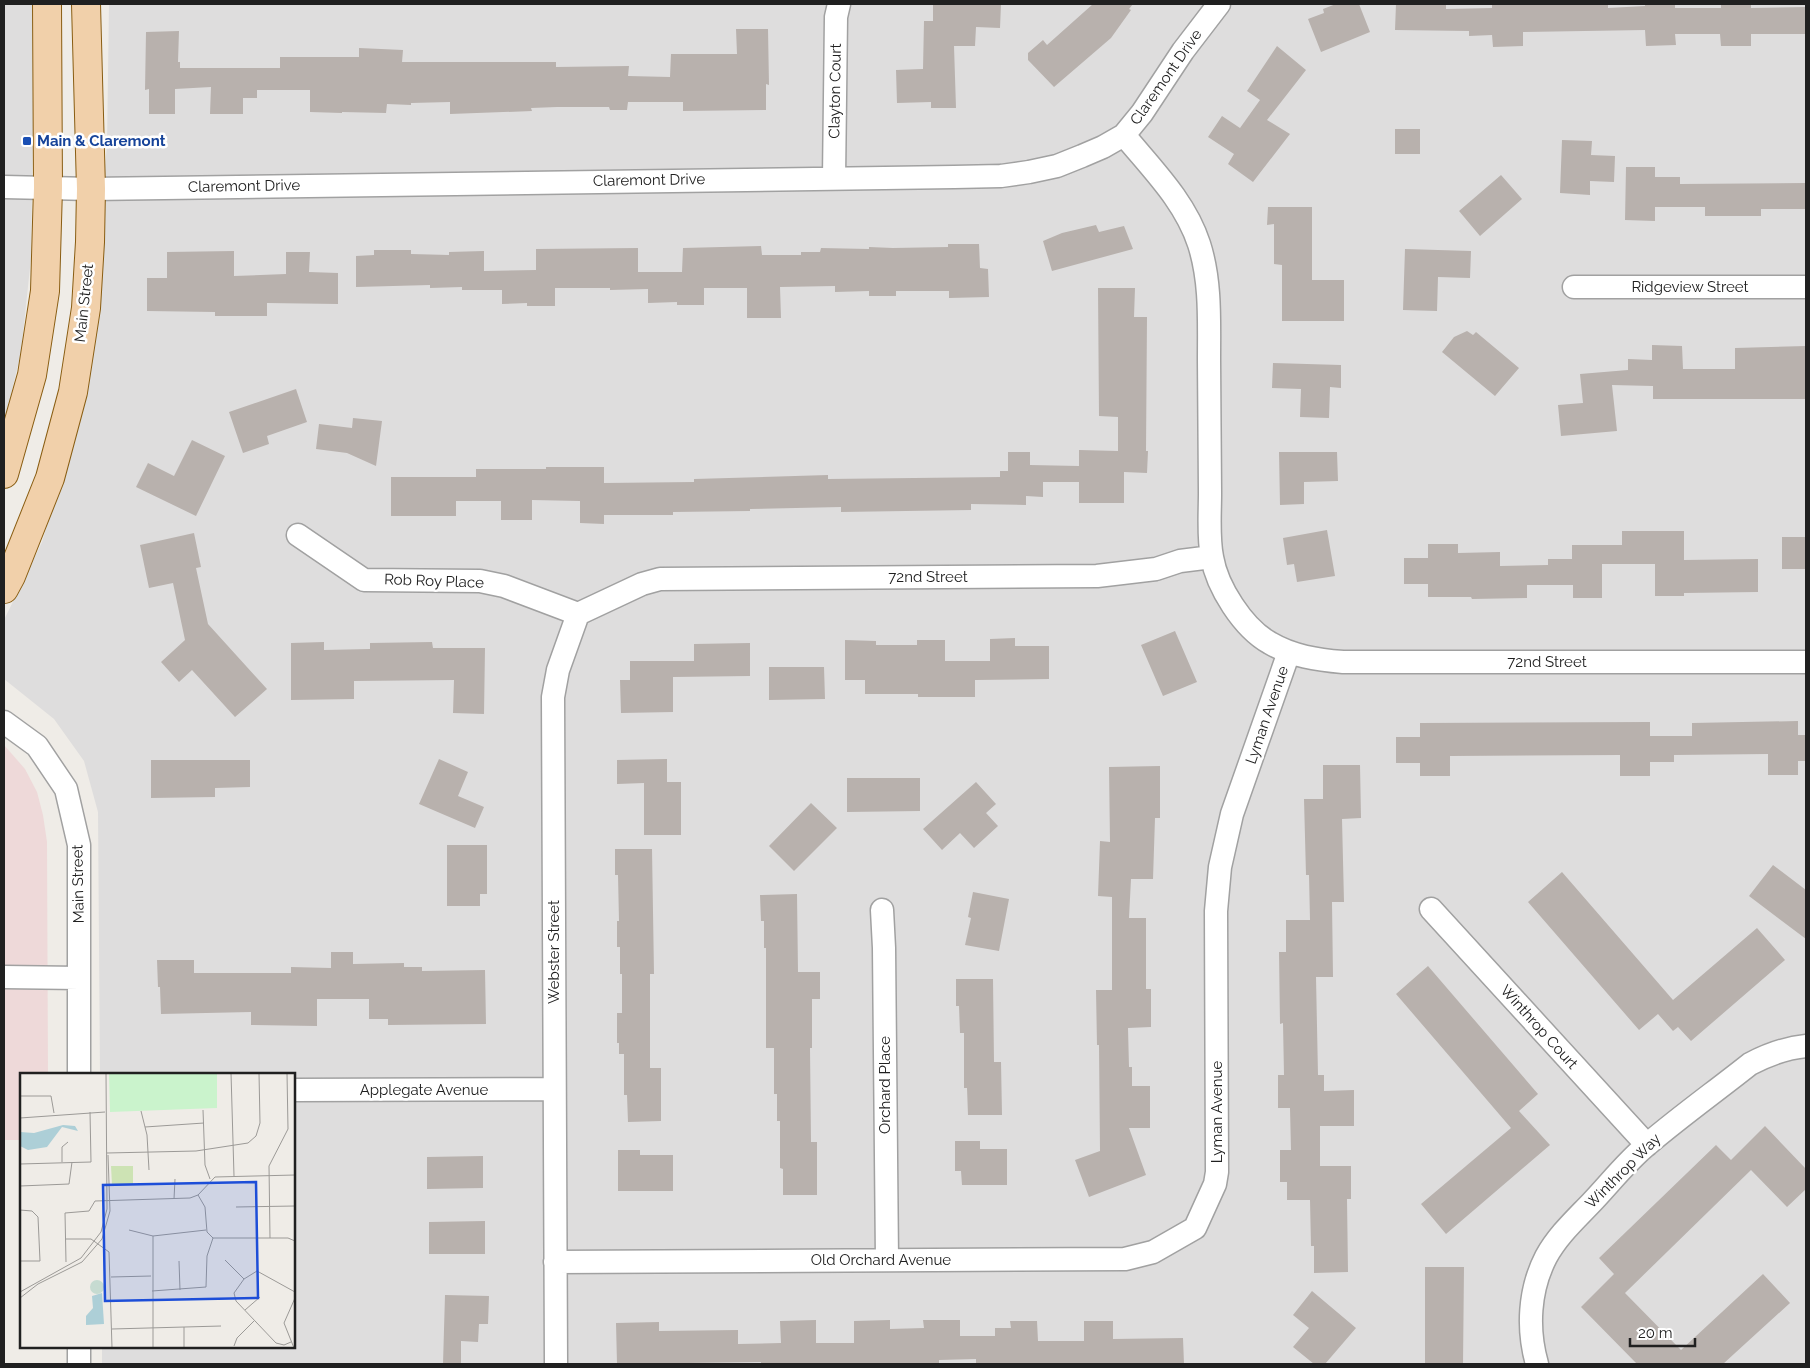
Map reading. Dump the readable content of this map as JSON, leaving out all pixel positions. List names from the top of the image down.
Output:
{
  "streets": {
    "main road": ["Main Street"],
    "street": [
      "Claremont Drive",
      "Clayton Court",
      "Ridgeview Street",
      "72nd Street",
      "Rob Roy Place",
      "Lyman Avenue",
      "Webster Street",
      "Winthrop Court",
      "Orchard Place",
      "Applegate Avenue",
      "Winthrop Way",
      "Old Orchard Avenue"
    ]
  },
  "crossings": [
    ["Claremont Drive", "Clayton Court"],
    ["Claremont Drive", "Main Street"],
    ["Claremont Drive", "Lyman Avenue"],
    ["72nd Street", "Rob Roy Place"],
    ["72nd Street", "Lyman Avenue"],
    ["72nd Street", "Webster Street"],
    ["Rob Roy Place", "Webster Street"],
    ["Lyman Avenue", "Old Orchard Avenue"],
    ["Webster Street", "Applegate Avenue"],
    ["Webster Street", "Old Orchard Avenue"],
    ["Winthrop Court", "Winthrop Way"],
    ["Orchard Place", "Old Orchard Avenue"]
  ],
  "places": {
    "transit": ["Main & Claremont"]
  },
  "scale_bar": "20 m"
}
